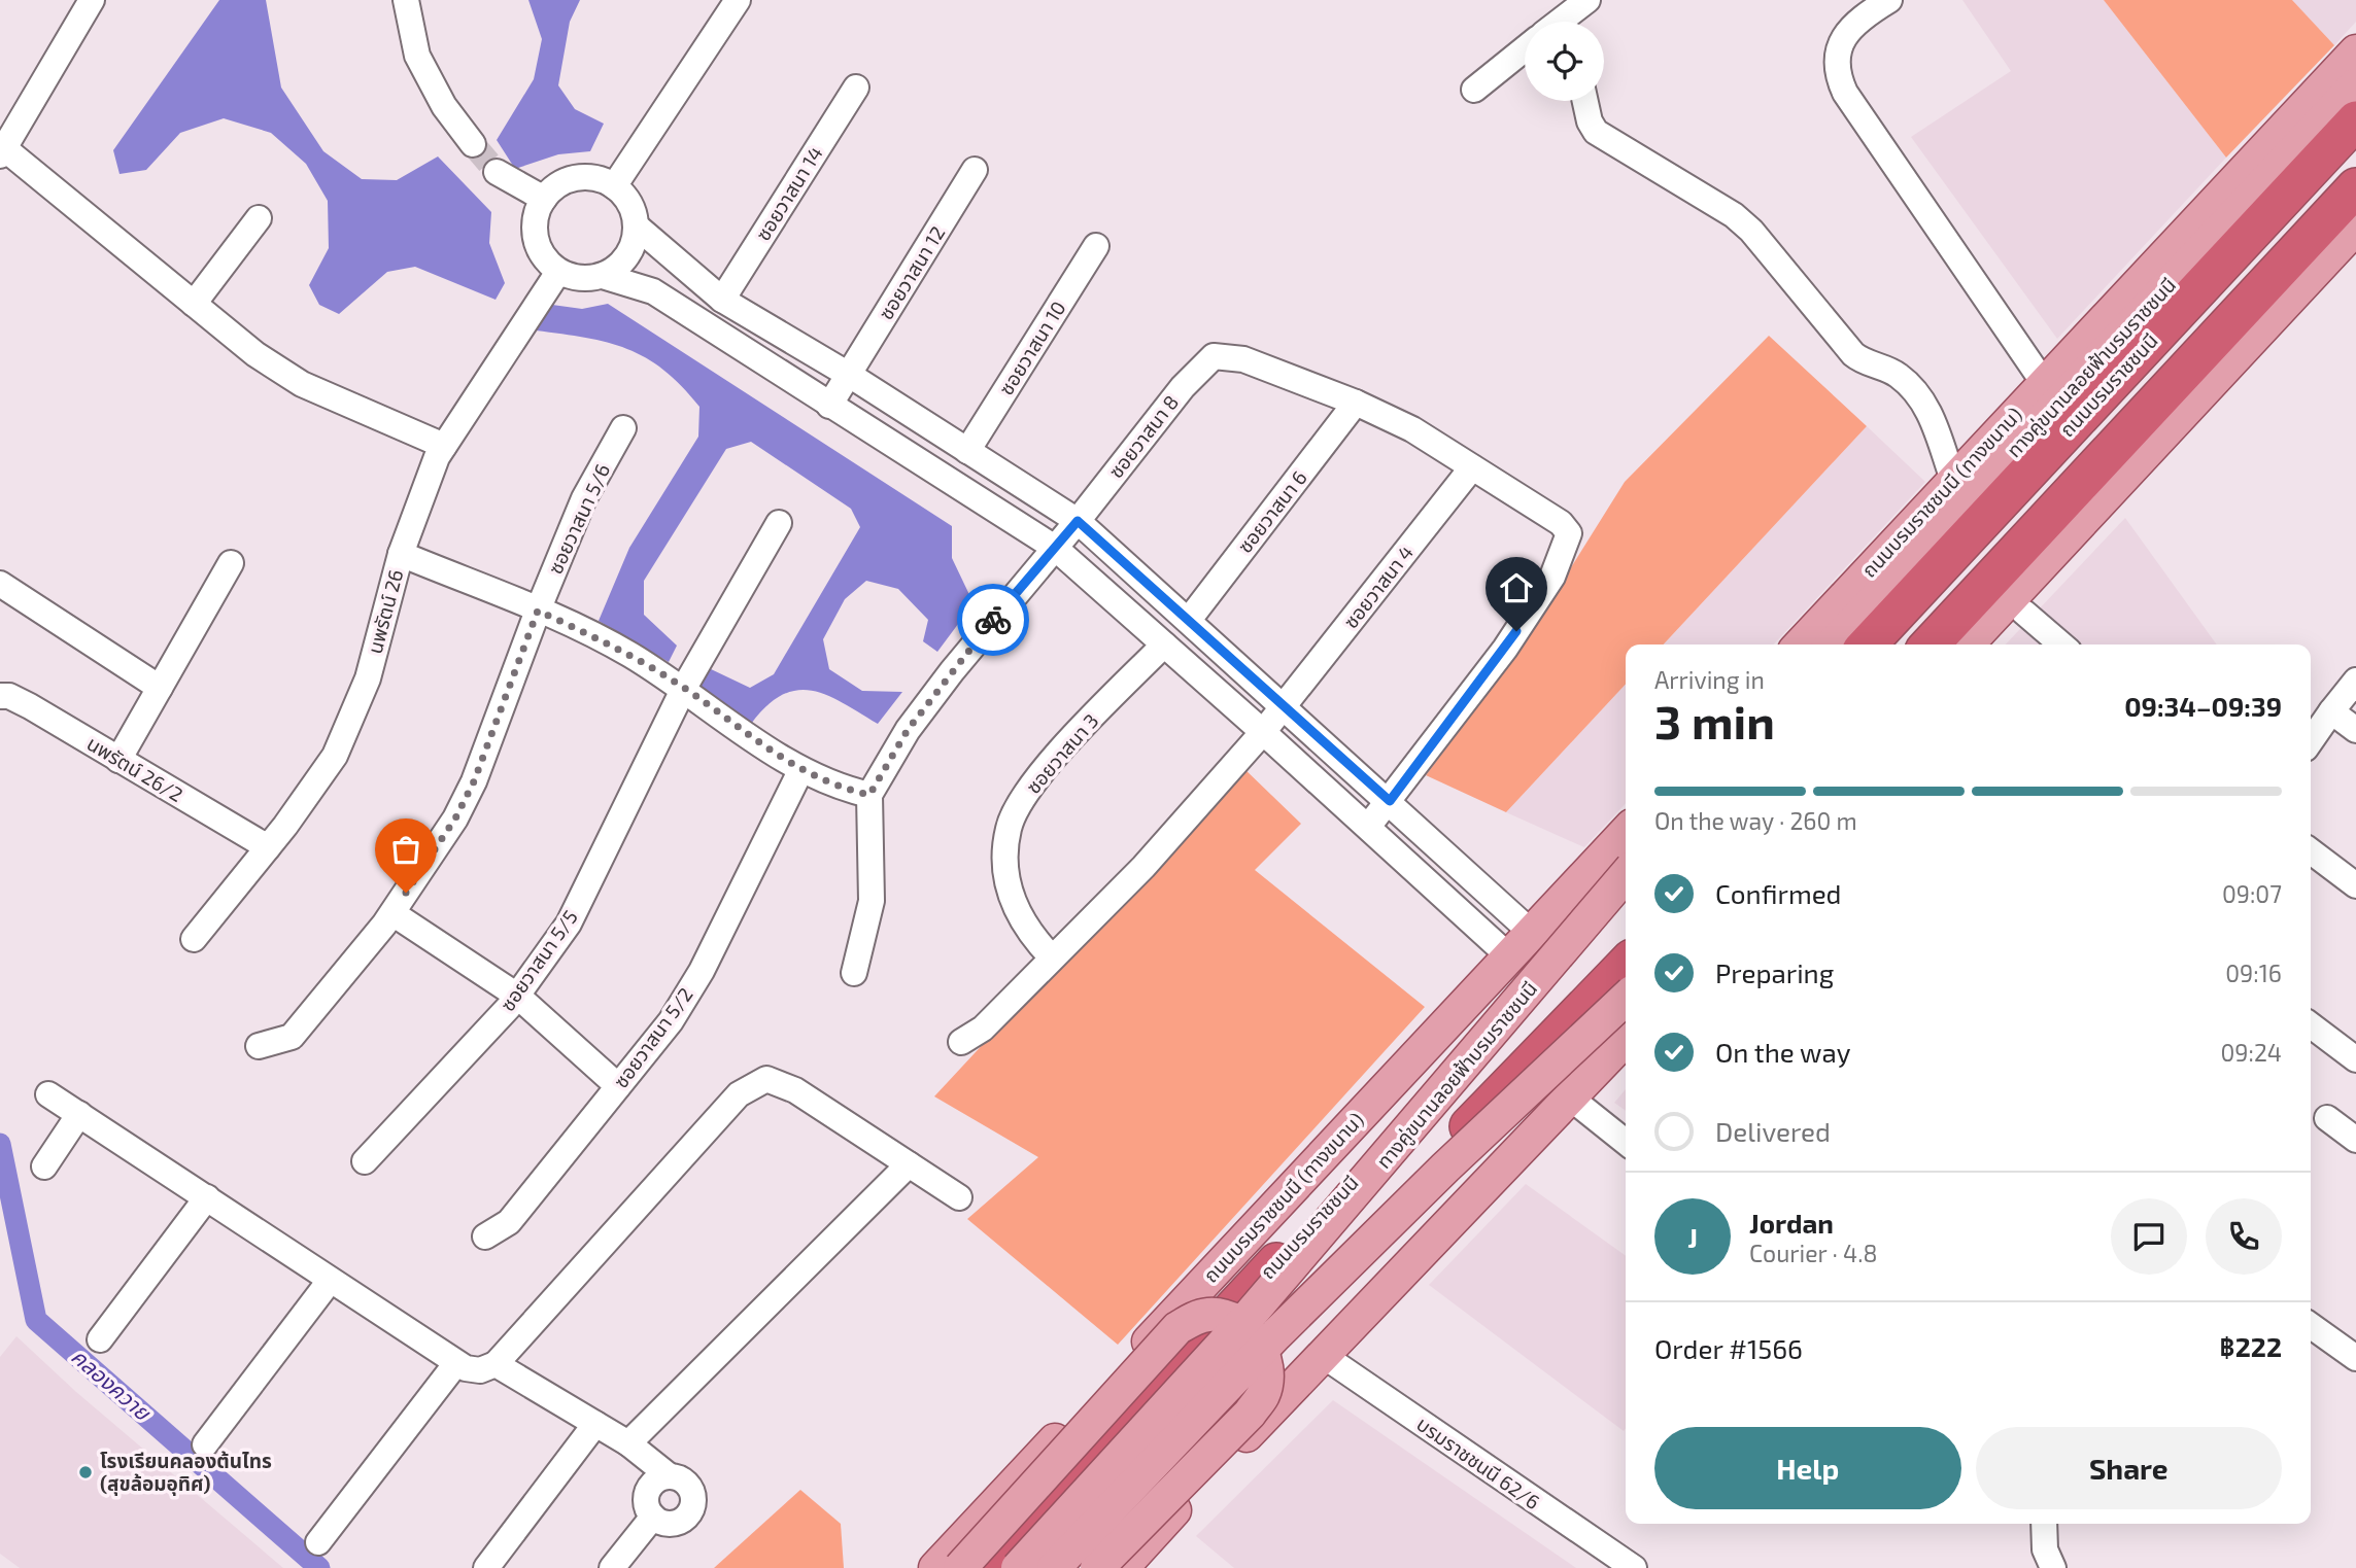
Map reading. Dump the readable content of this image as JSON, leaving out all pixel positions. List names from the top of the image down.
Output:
{
  "streets": {
    "highway": ["ถนนบรมราชชนนี"],
    "main road": ["ทางคู่ขนานลอยฟ้าบรมราชชนนี", "ถนนบรมราชชนนี (ทางขนาน)"],
    "street": [
      "ซอยวาสนา 14",
      "ซอยวาสนา 12",
      "ซอยวาสนา 10",
      "ซอยวาสนา 8",
      "ซอยวาสนา 6",
      "ซอยวาสนา 5/6",
      "ซอยวาสนา 4",
      "นพรัตน์ 26",
      "ซอยวาสนา 3",
      "นพรัตน์ 26/2",
      "ซอยวาสนา 5/5",
      "ซอยวาสนา 5/2",
      "บรมราชชนนี 62/6"
    ]
  },
  "crossings": [
    ["ซอยวาสนา 8", "ซอยวาสนา 6"],
    ["ซอยวาสนา 4", "ซอยวาสนา 3"],
    ["นพรัตน์ 26", "นพรัตน์ 26/2"]
  ],
  "water": ["คลองควาย"],
  "places": ["โรงเรียนคลองต้นไทร (สุขล้อมอุทิศ)"],
  "page": {
    "heading": ["3 min", "Arriving in", "09:34–09:39"],
    "panel": [
      "Jordan",
      "Courier · 4.8",
      "Order #1566",
      "฿222"
    ],
    "bar": "On the way · 260 m",
    "list": [
      ["Confirmed", "09:07"],
      ["Preparing", "09:16"],
      ["On the way", "09:24"],
      "Delivered"
    ],
    "round": "J",
    "buttons": ["Help", "Share"]
  }
}
